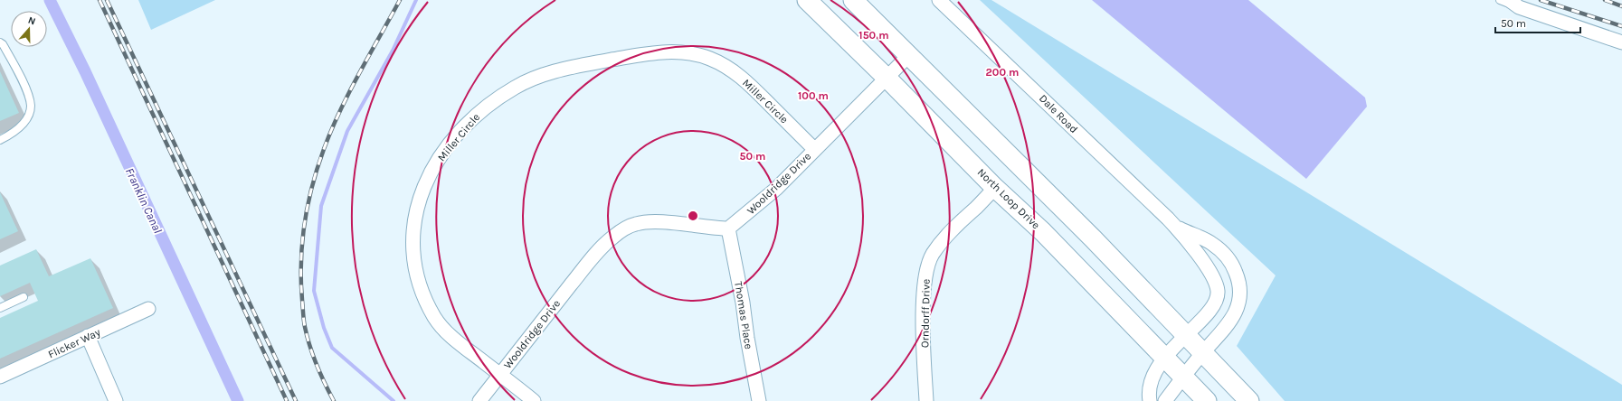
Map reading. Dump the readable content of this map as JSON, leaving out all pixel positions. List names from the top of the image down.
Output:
{
  "streets": {
    "main road": ["North Loop Drive"],
    "street": [
      "Miller Circle",
      "Dale Road",
      "Wooldridge Drive",
      "Orndorff Drive",
      "Thomas Place",
      "Flicker Way"
    ]
  },
  "crossings": [
    ["Miller Circle", "Wooldridge Drive"],
    ["Dale Road", "North Loop Drive"],
    ["Wooldridge Drive", "North Loop Drive"],
    ["Wooldridge Drive", "Thomas Place"],
    ["North Loop Drive", "Orndorff Drive"]
  ],
  "water": ["Franklin Canal"],
  "scale_bar": "50 m",
  "north": "top",
  "rings": [
    "150 m",
    "200 m",
    "100 m",
    "50 m"
  ]
}
